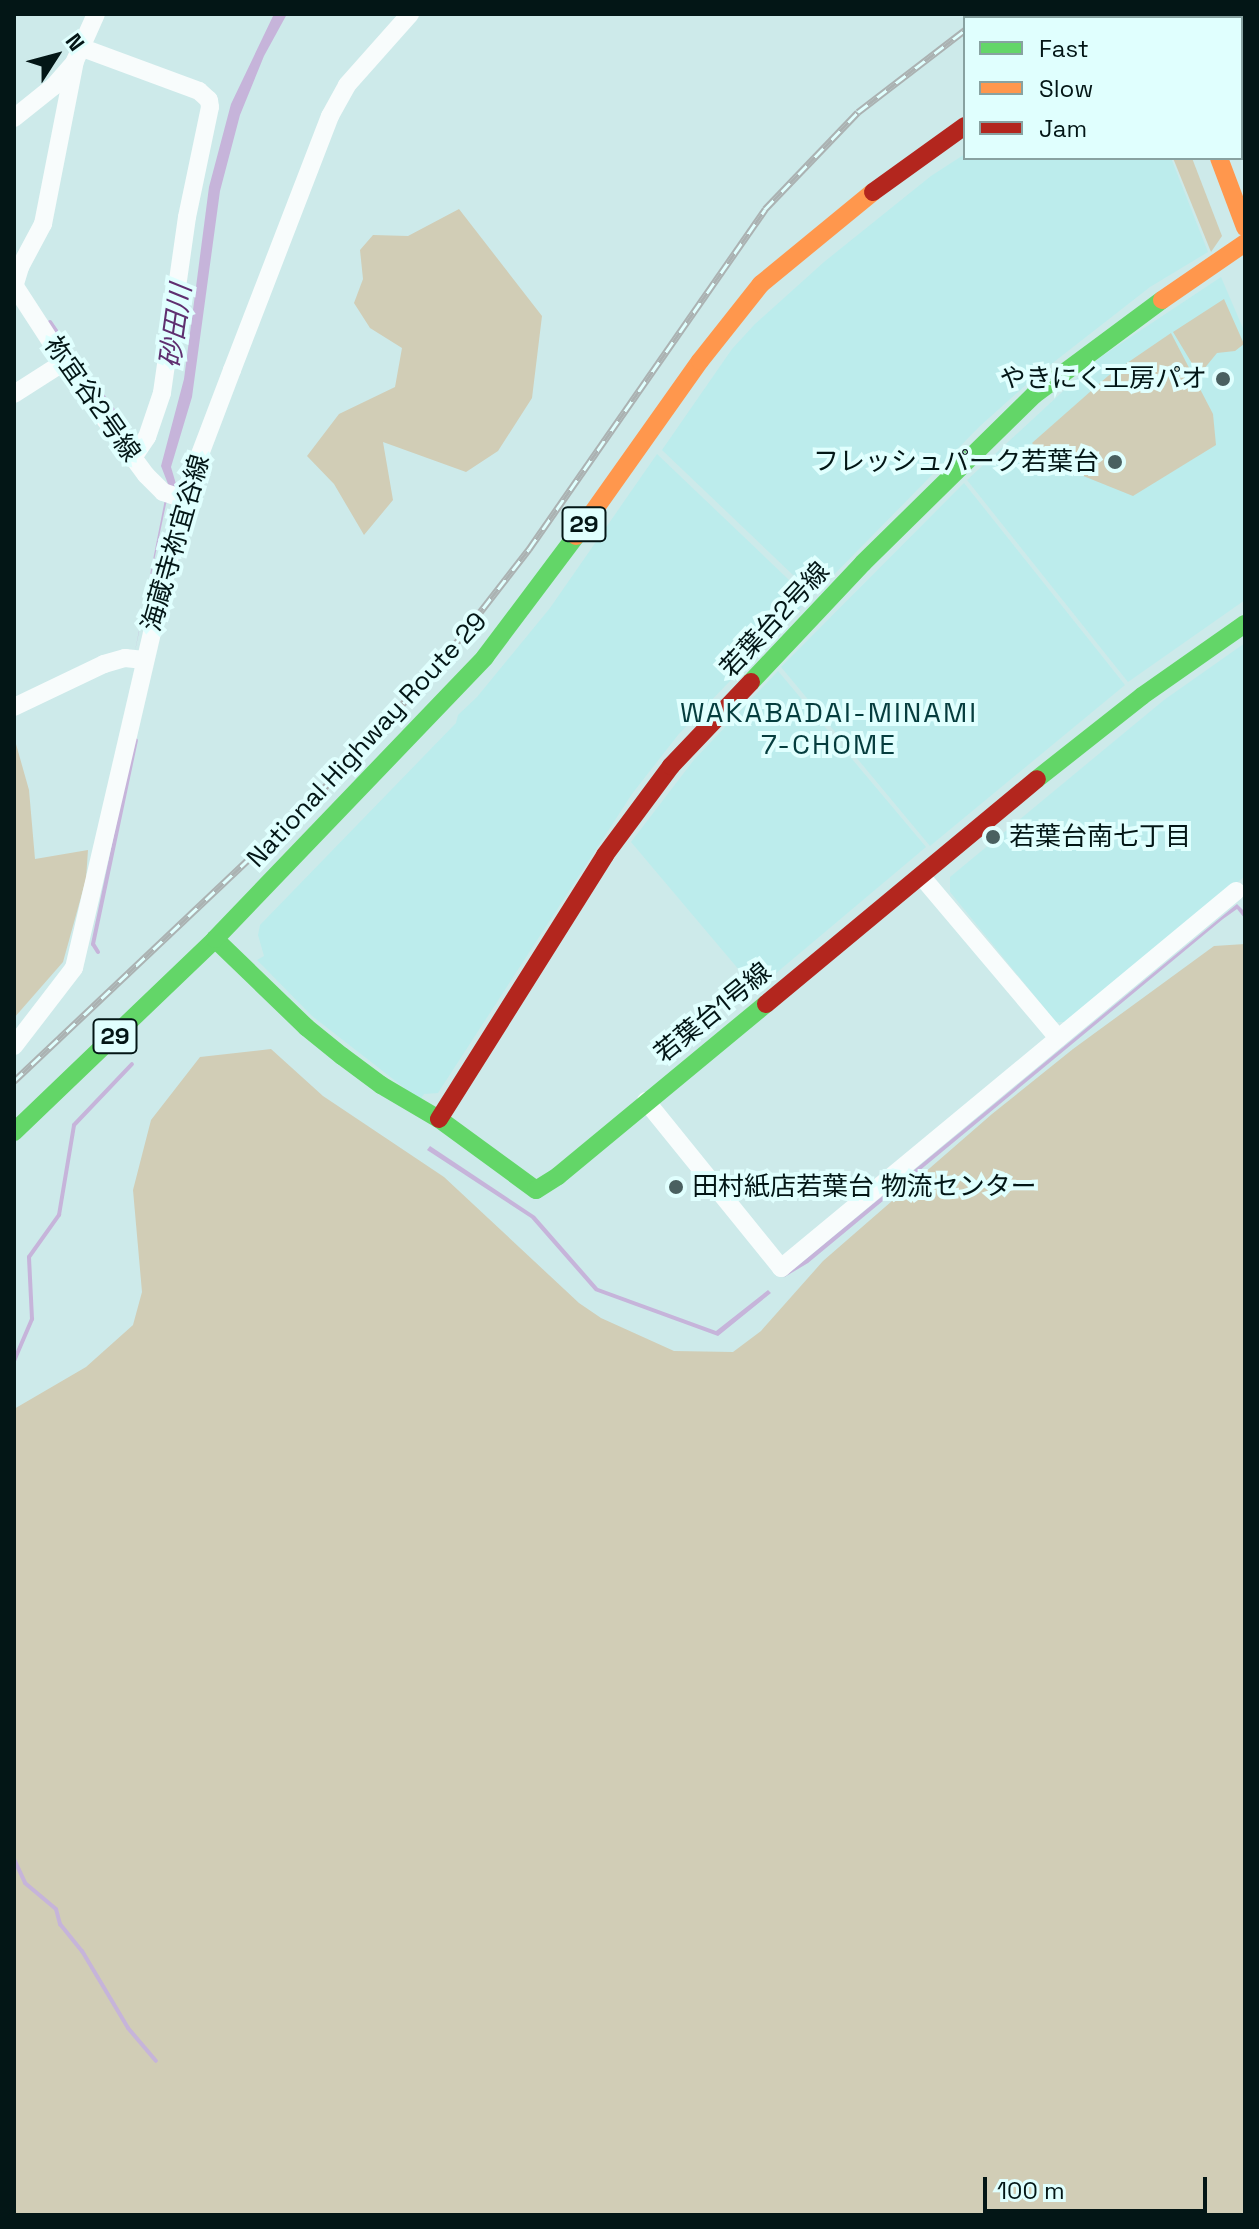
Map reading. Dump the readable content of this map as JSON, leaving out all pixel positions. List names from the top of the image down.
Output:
{
  "streets": {
    "main road": [
      "29",
      "若葉台2号線",
      "National Highway Route 29",
      "若葉台1号線"
    ],
    "street": ["祢宜谷2号線", "海蔵寺祢宜谷線"]
  },
  "crossings": [
    ["祢宜谷2号線", "海蔵寺祢宜谷線"],
    ["若葉台2号線", "若葉台1号線"],
    ["National Highway Route 29", "若葉台1号線"]
  ],
  "districts": ["WAKABADAI-MINAMI 7-CHOME"],
  "water": ["砂田川"],
  "places": [
    "やきにく工房パオ",
    "フレッシュパーク若葉台",
    "若葉台南七丁目",
    "田村紙店若葉台 物流センター"
  ],
  "legend": ["Fast", "Slow", "Jam"],
  "scale_bar": "100 m",
  "north": "top right"
}
